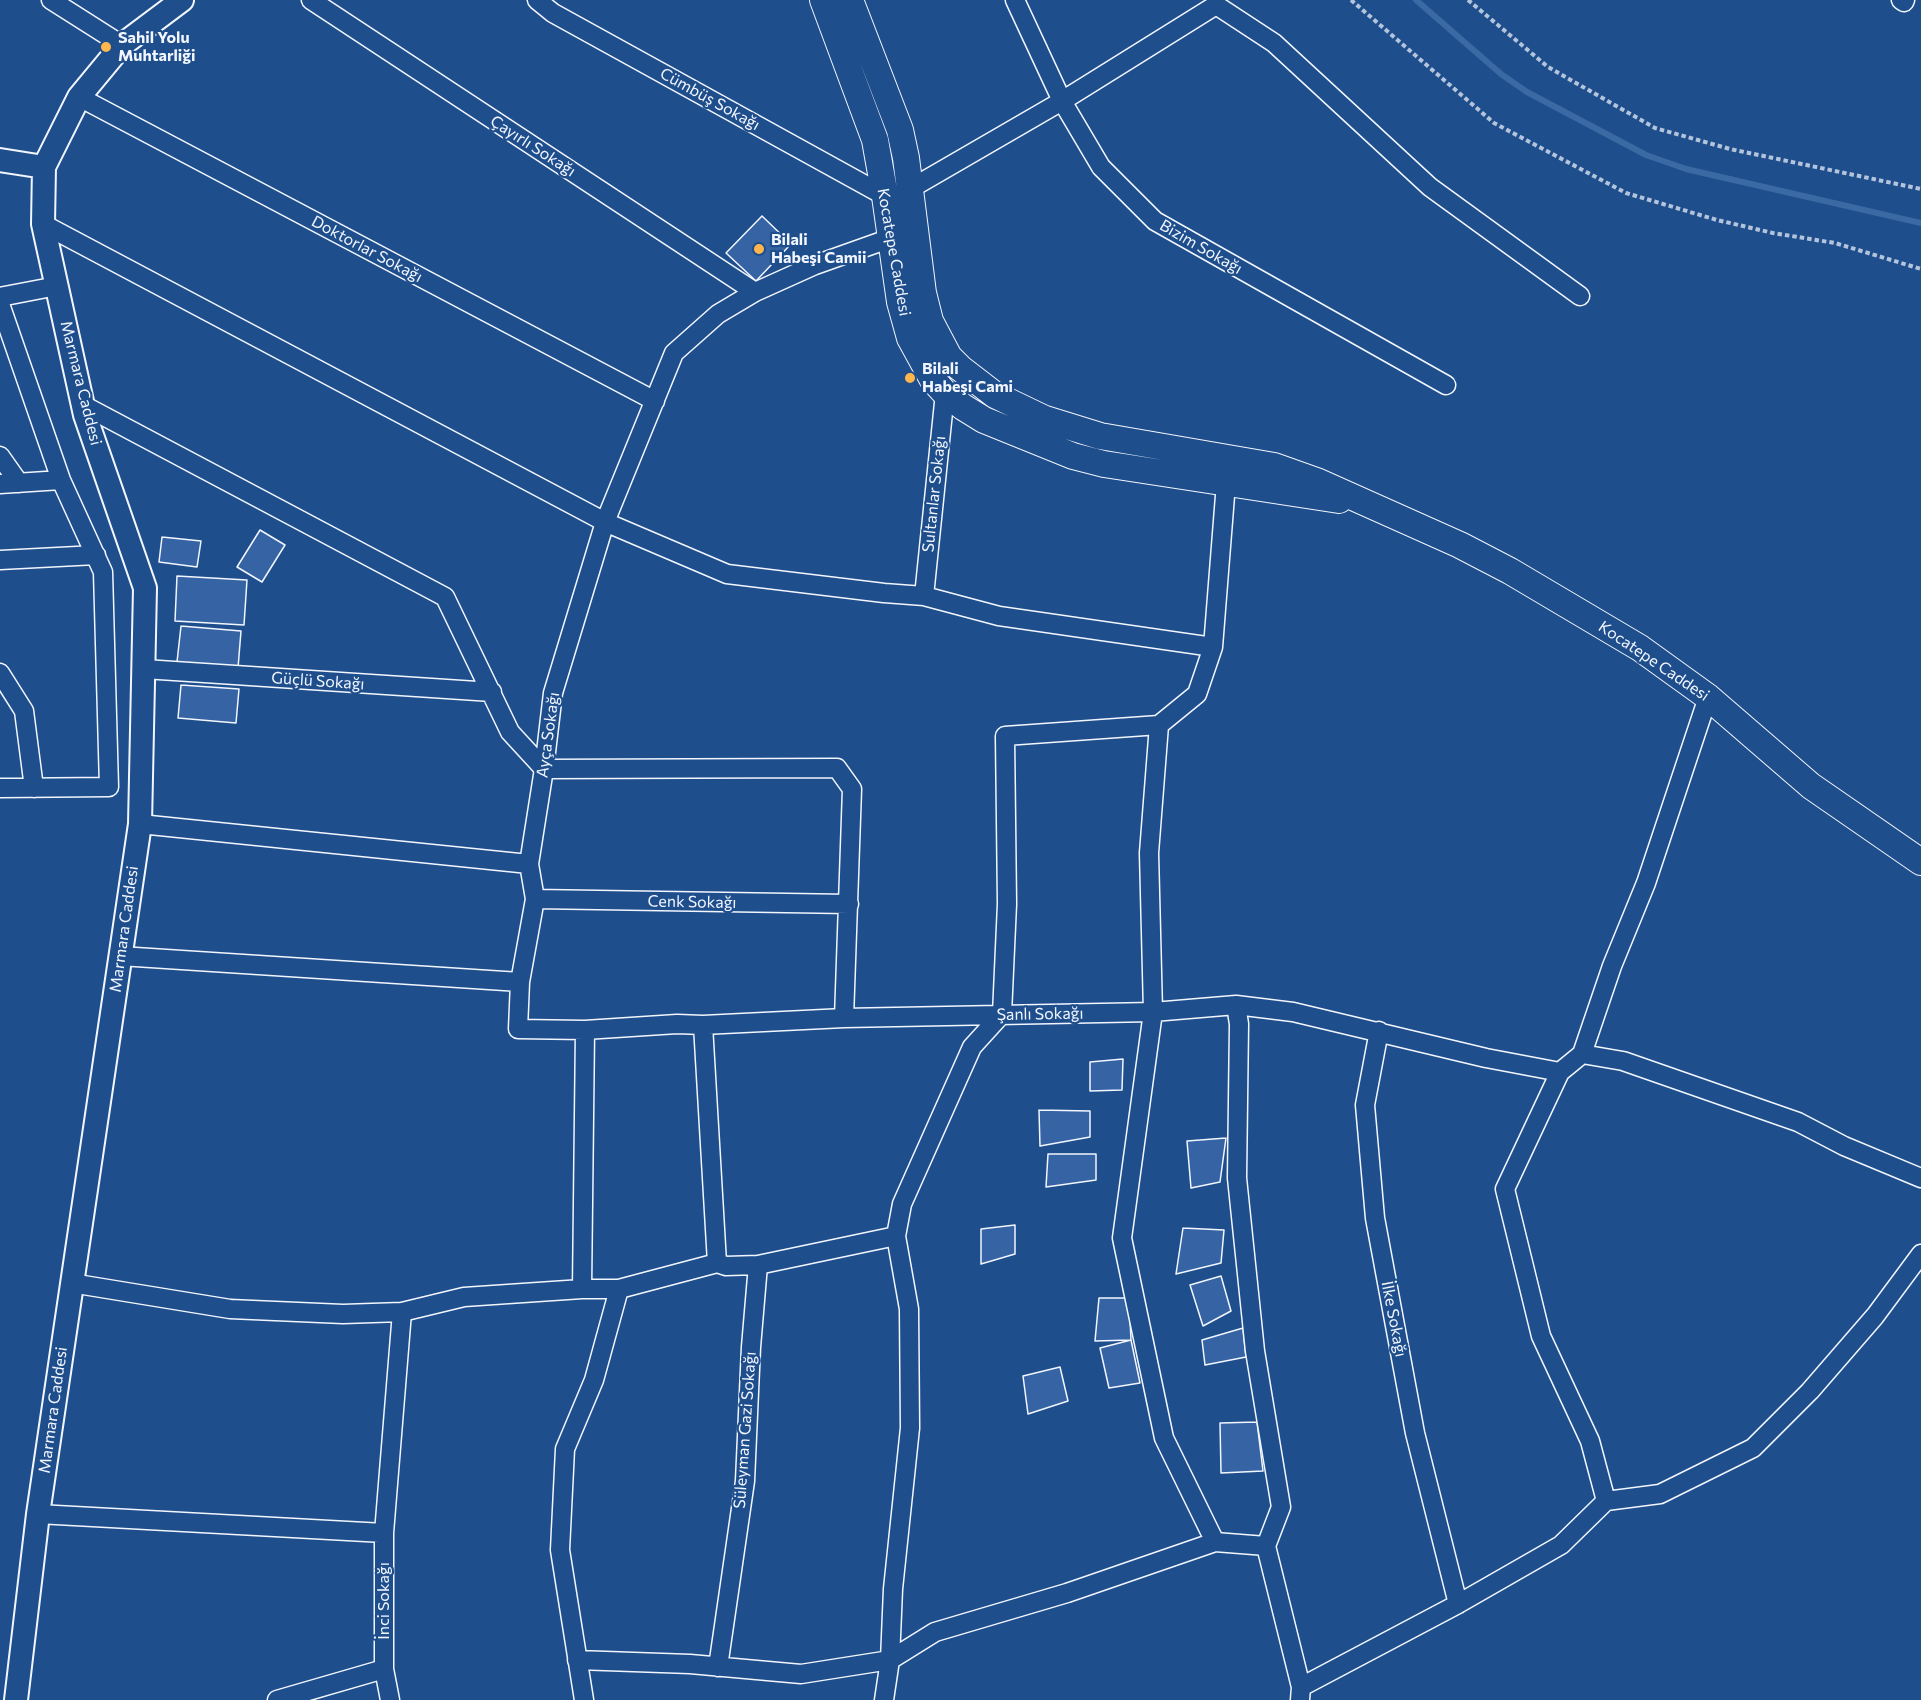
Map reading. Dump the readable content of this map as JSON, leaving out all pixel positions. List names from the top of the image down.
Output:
{
  "streets": {
    "main road": ["Kocatepe Caddesi"],
    "street": [
      "Cümbüş Sokağı",
      "Çayırlı Sokağı",
      "Bizim Sokağı",
      "Doktorlar Sokağı",
      "Marmara Caddesi",
      "Sultanlar Sokağı",
      "Güçlü Sokağı",
      "Ayça Sokağı",
      "Cenk Sokağı",
      "Şanlı Sokağı",
      "İlke Sokağı",
      "Süleyman Gazi Sokağı",
      "İnci Sokağı"
    ]
  },
  "crossings": [
    ["Cümbüş Sokağı", "Kocatepe Caddesi"],
    ["Çayırlı Sokağı", "Ayça Sokağı"],
    ["Doktorlar Sokağı", "Marmara Caddesi"],
    ["Doktorlar Sokağı", "Ayça Sokağı"],
    ["Kocatepe Caddesi", "Sultanlar Sokağı"],
    ["Kocatepe Caddesi", "Ayça Sokağı"],
    ["Marmara Caddesi", "Güçlü Sokağı"],
    ["Ayça Sokağı", "Cenk Sokağı"],
    ["Ayça Sokağı", "Şanlı Sokağı"],
    ["Şanlı Sokağı", "İlke Sokağı"]
  ],
  "places": ["Sahil Yolu Muhtarliği", "Bilali Habeşi Camii", "Bilali Habeşi Cami"]
}
